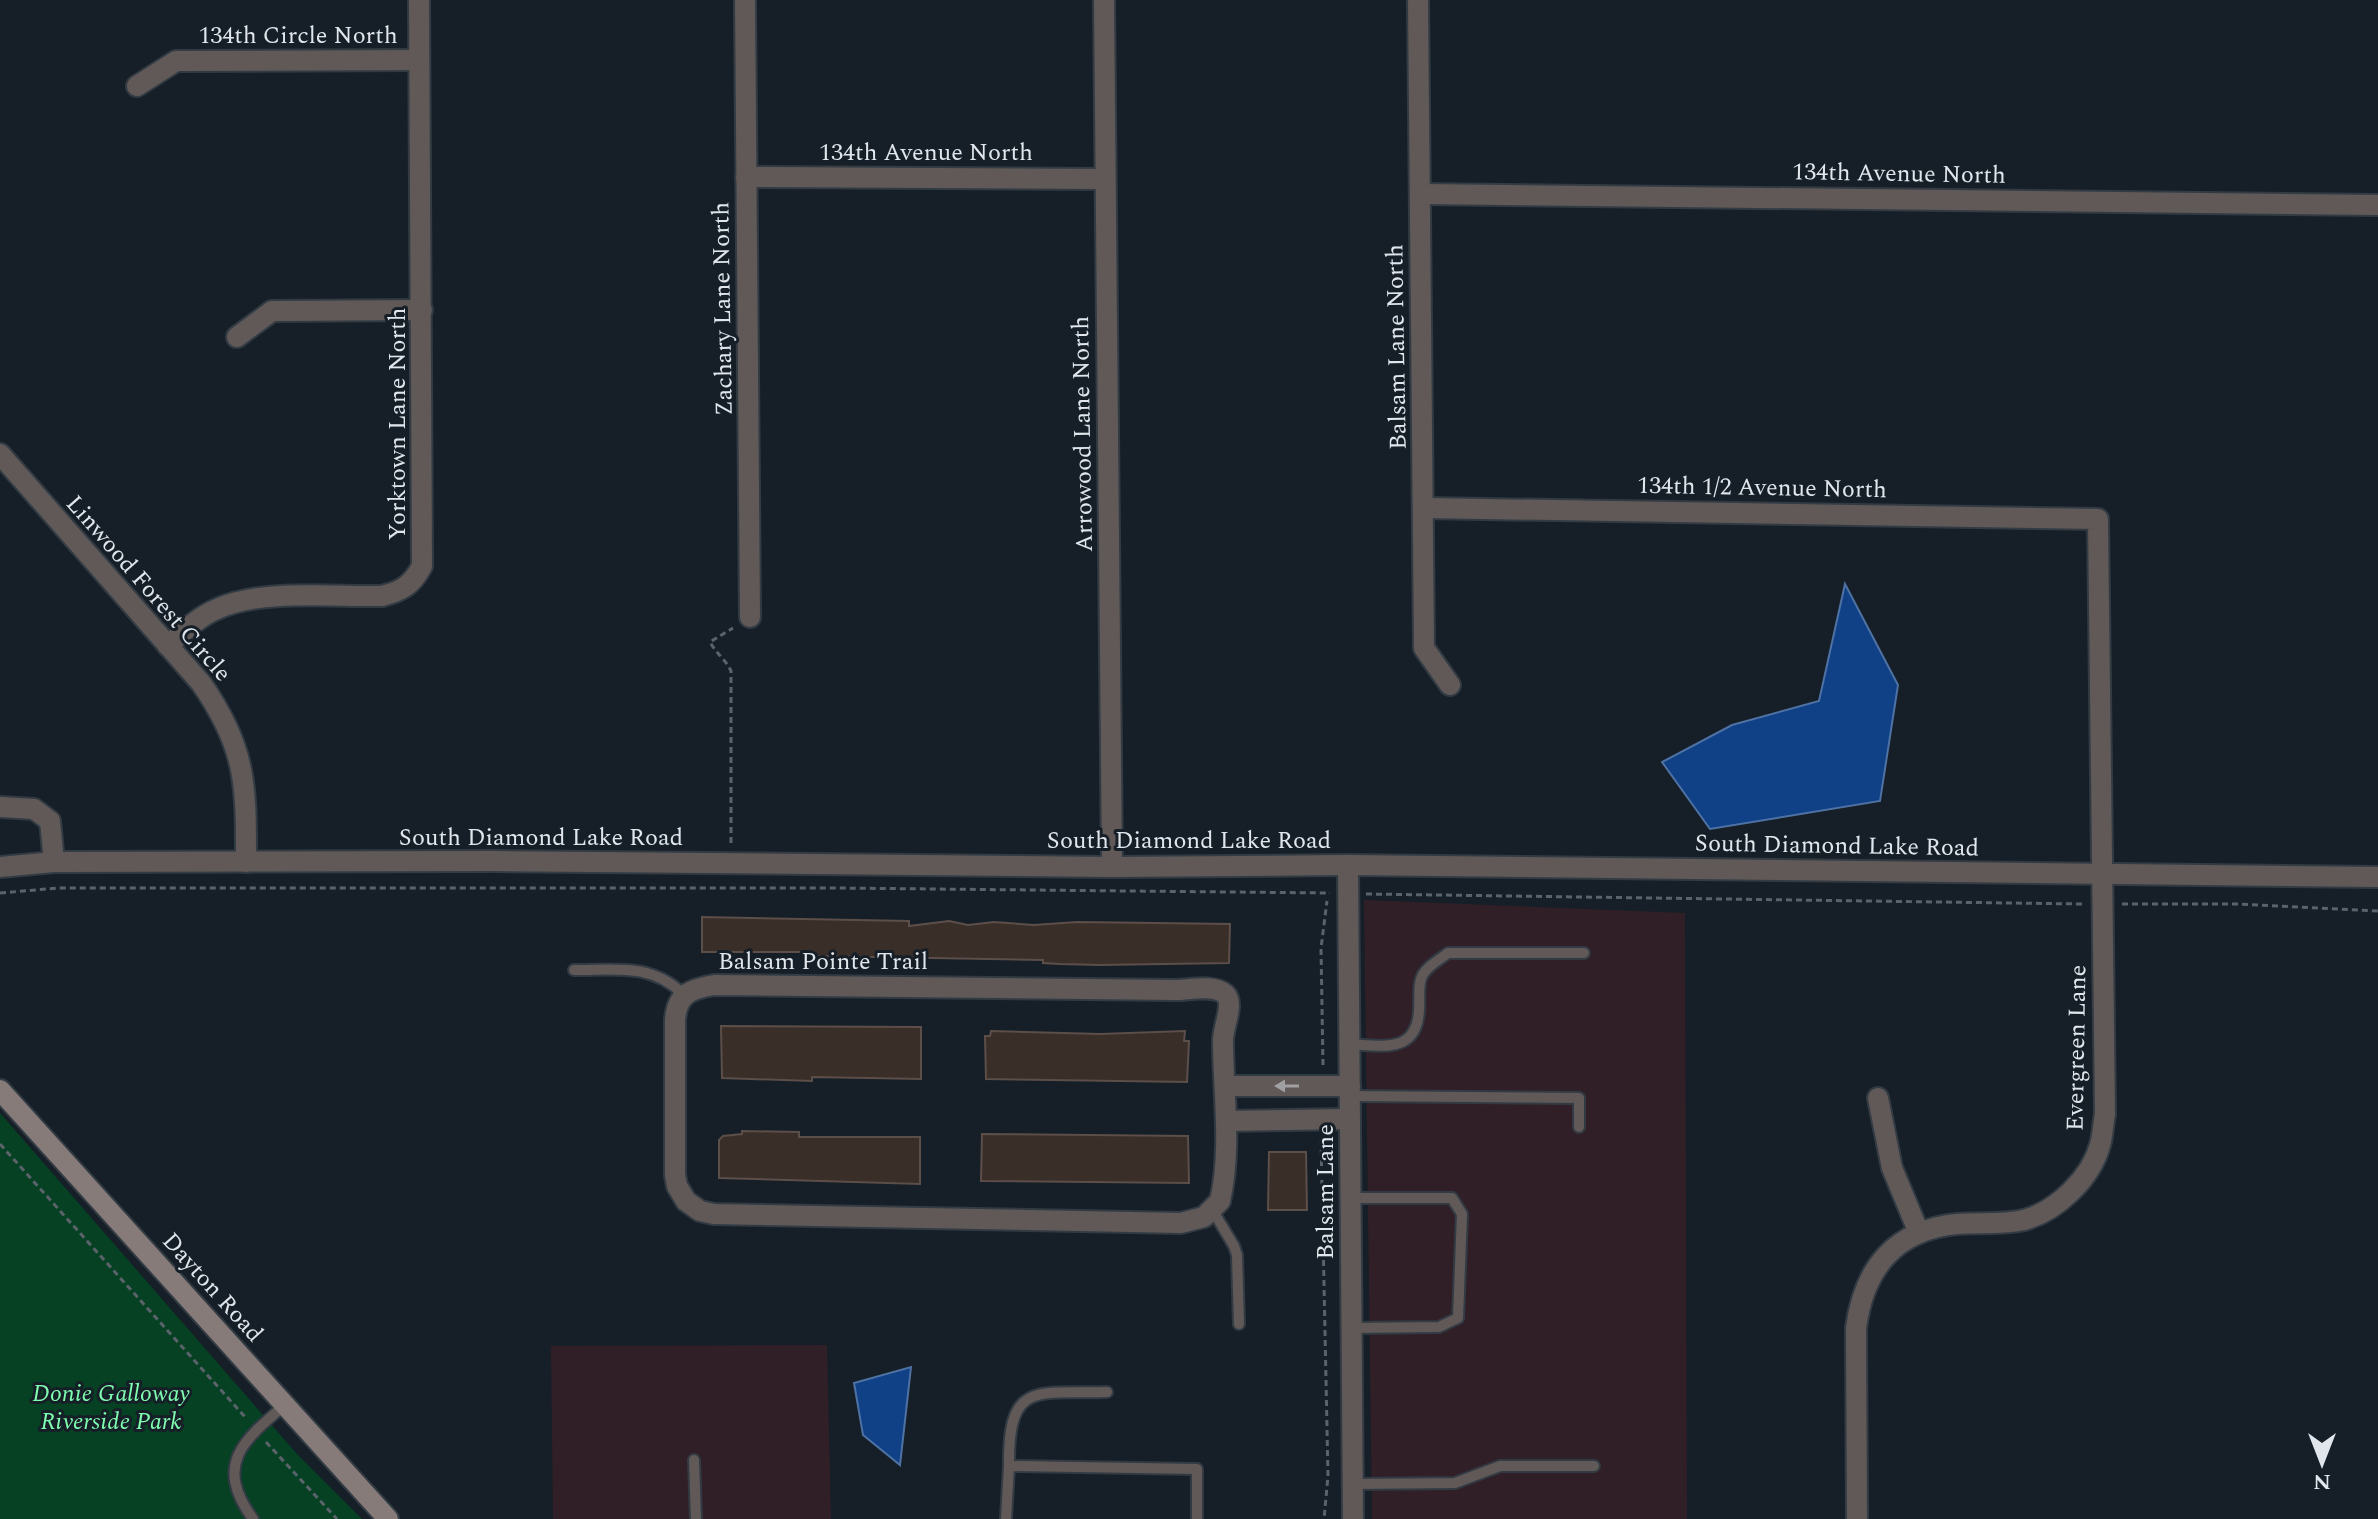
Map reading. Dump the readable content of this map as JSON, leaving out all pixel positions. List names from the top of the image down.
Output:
{
  "streets": {
    "main road": ["Dayton Road"],
    "street": [
      "134th Circle North",
      "134th Avenue North",
      "Zachary Lane North",
      "Balsam Lane North",
      "Yorktown Lane North",
      "Arrowood Lane North",
      "134th 1/2 Avenue North",
      "Linwood Forest Circle",
      "South Diamond Lake Road",
      "Balsam Pointe Trail",
      "Evergreen Lane",
      "Balsam Lane"
    ]
  },
  "crossings": [
    ["134th Circle North", "Yorktown Lane North"],
    ["134th Avenue North", "Zachary Lane North"],
    ["134th Avenue North", "Balsam Lane North"],
    ["134th Avenue North", "Arrowood Lane North"],
    ["Balsam Lane North", "134th 1/2 Avenue North"],
    ["Yorktown Lane North", "Linwood Forest Circle"],
    ["Arrowood Lane North", "South Diamond Lake Road"],
    ["134th 1/2 Avenue North", "Evergreen Lane"],
    ["Linwood Forest Circle", "South Diamond Lake Road"],
    ["South Diamond Lake Road", "Evergreen Lane"],
    ["South Diamond Lake Road", "Balsam Lane"]
  ],
  "parks": ["Donie Galloway Riverside Park"],
  "north": "bottom"
}
